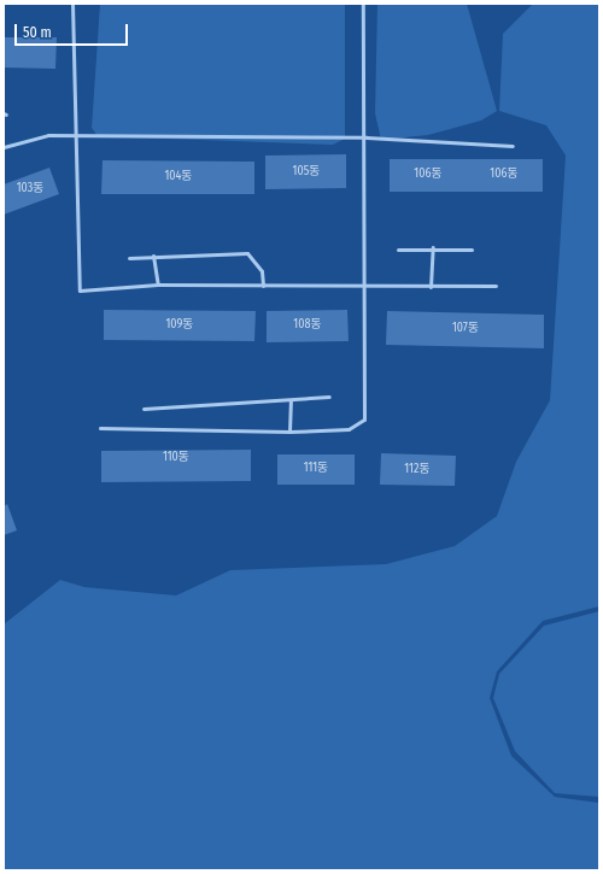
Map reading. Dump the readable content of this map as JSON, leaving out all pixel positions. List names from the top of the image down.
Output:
{
  "house_numbers": [
    "105동",
    "106동",
    "106동",
    "104동",
    "103동",
    "109동",
    "108동",
    "107동",
    "110동",
    "111동",
    "112동"
  ],
  "scale_bar": "50 m"
}
